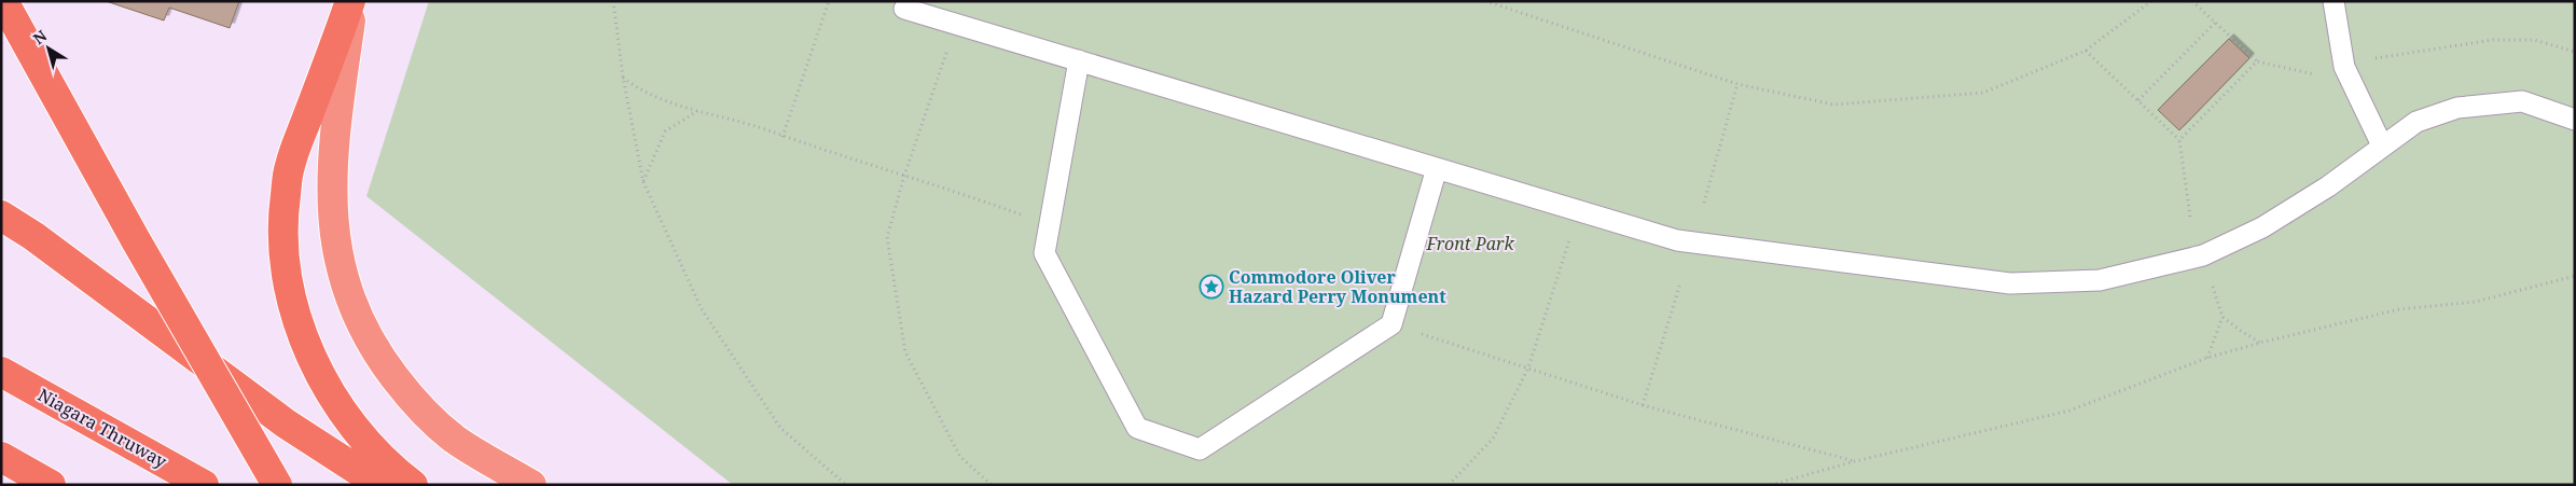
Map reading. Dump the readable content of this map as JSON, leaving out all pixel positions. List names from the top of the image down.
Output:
{
  "streets": {
    "highway": ["Niagara Thruway"]
  },
  "parks": ["Front Park"],
  "places": {
    "place": ["Commodore Oliver Hazard Perry Monument"]
  },
  "north": "top left"
}
